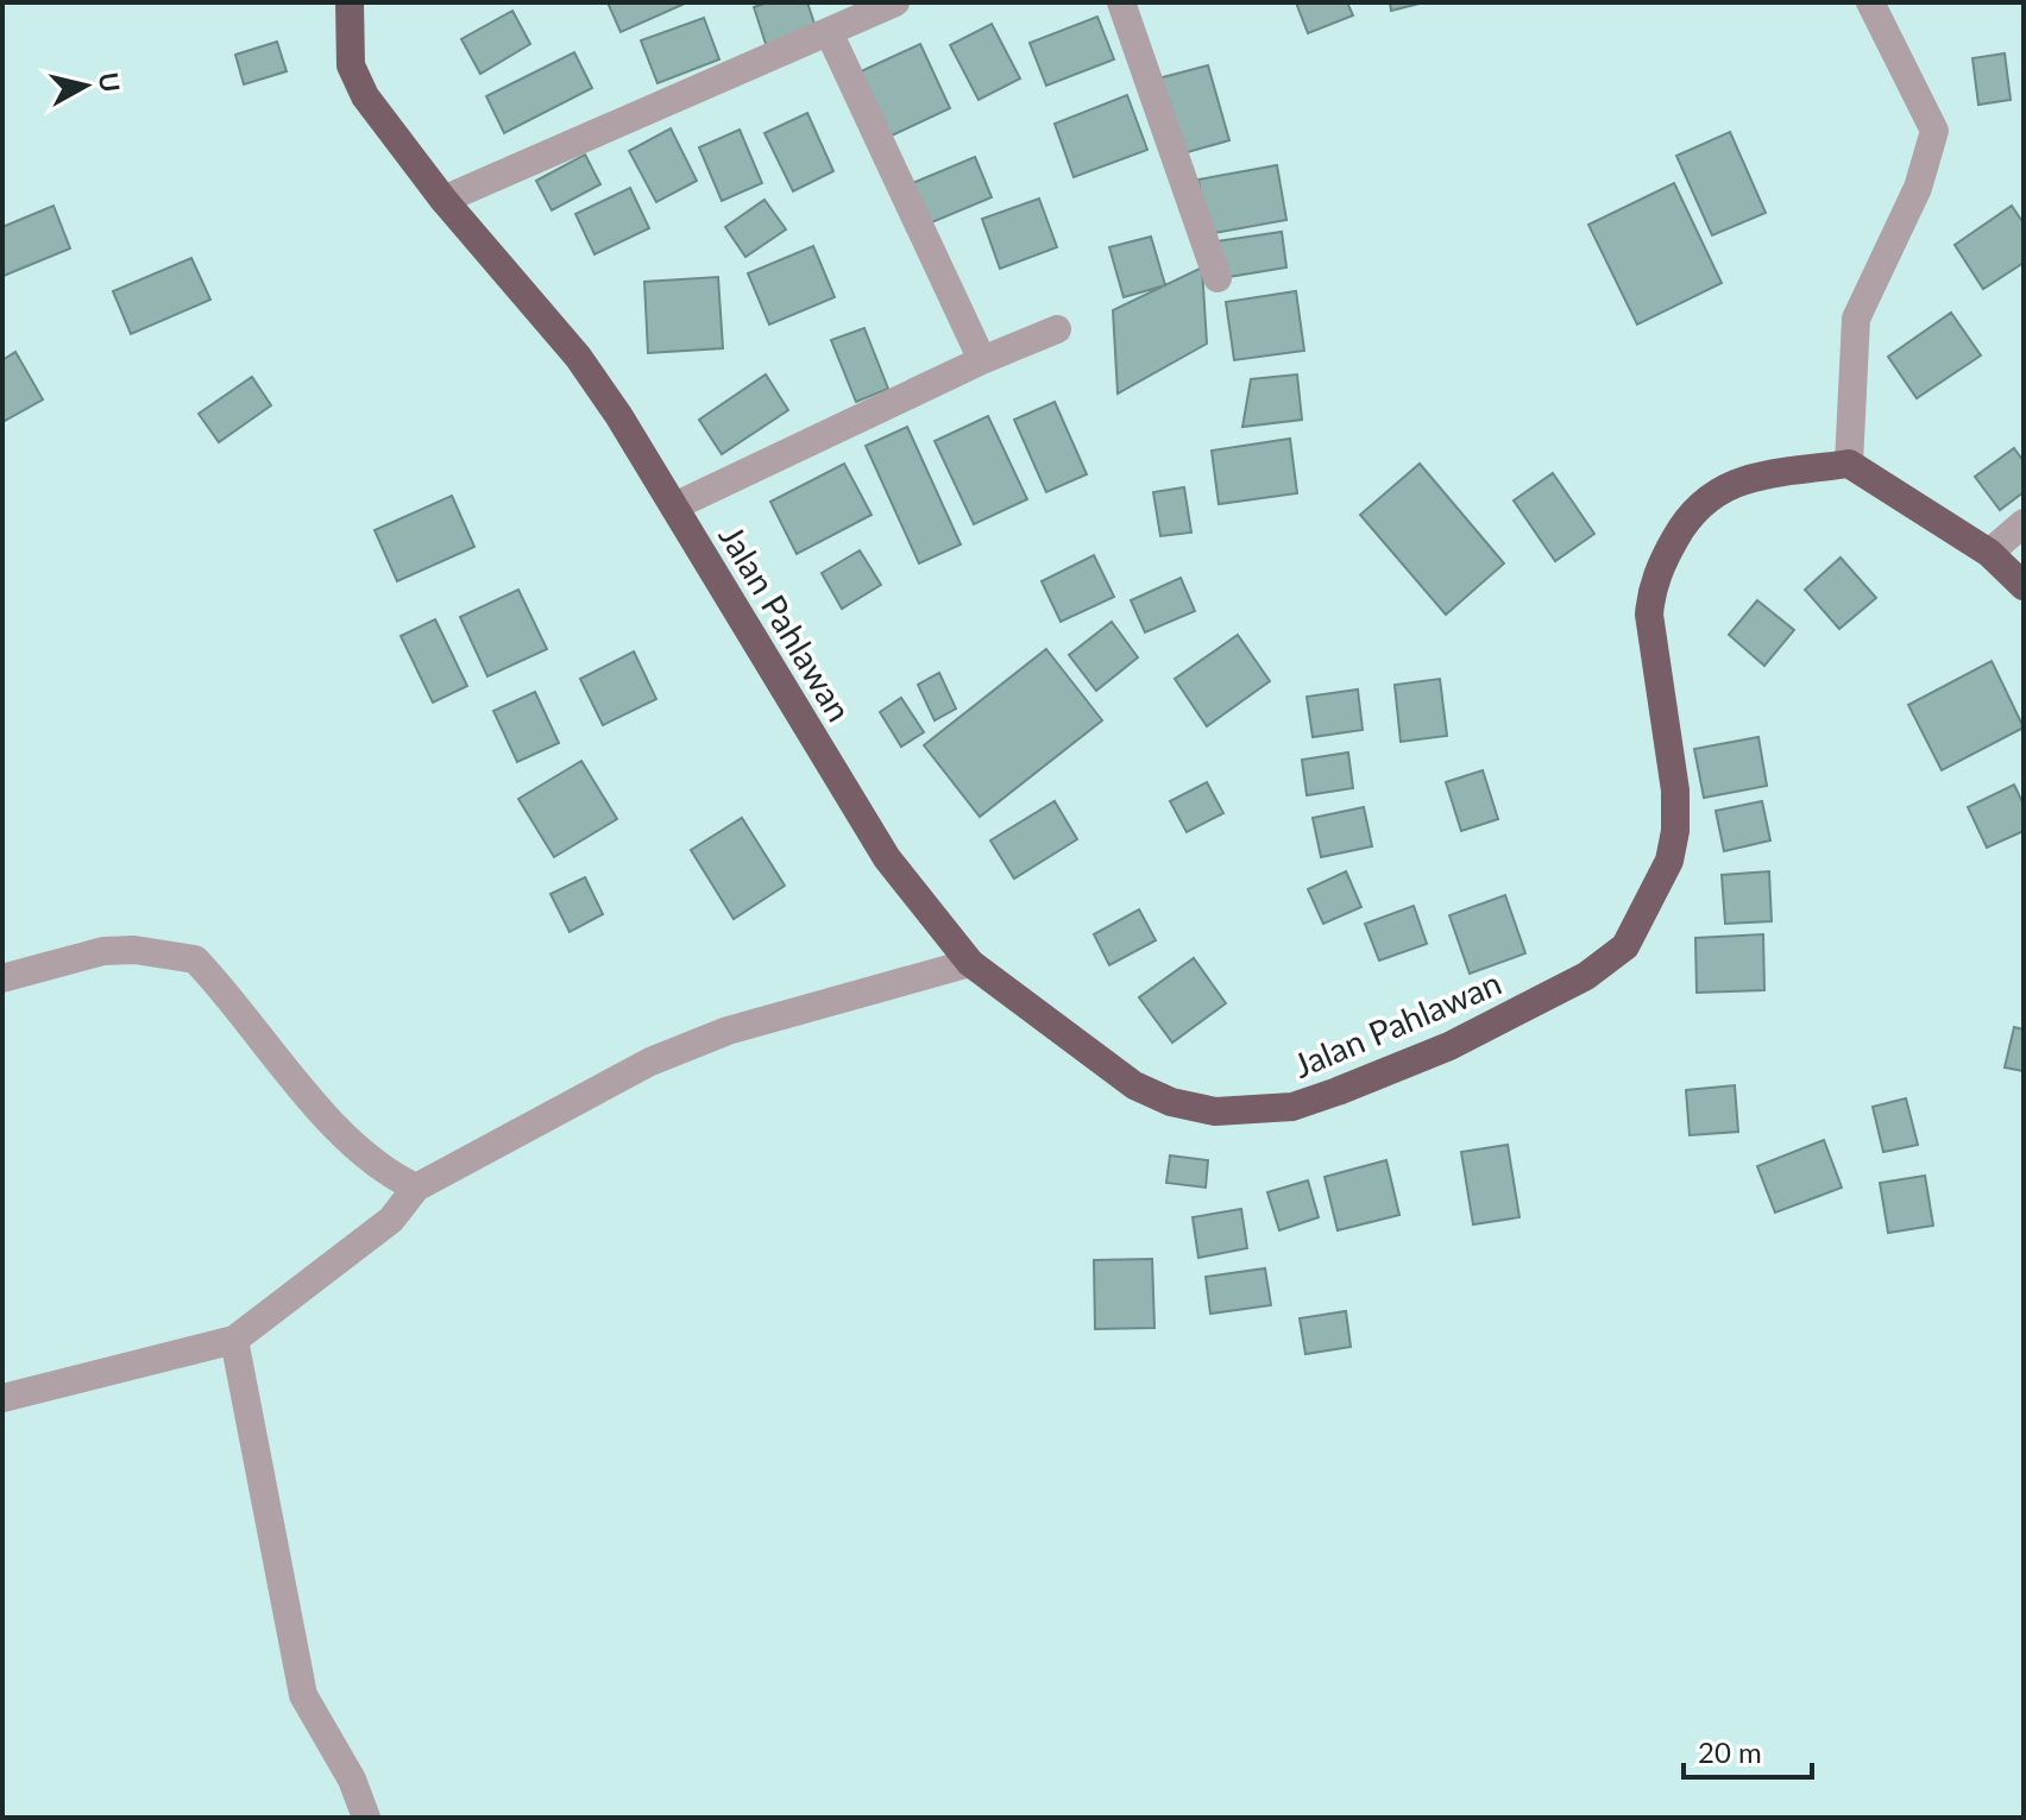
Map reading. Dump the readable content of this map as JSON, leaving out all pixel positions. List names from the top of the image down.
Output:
{
  "streets": {
    "highway": ["Jalan Pahlawan"]
  },
  "scale_bar": "20 m",
  "north": "right"
}
